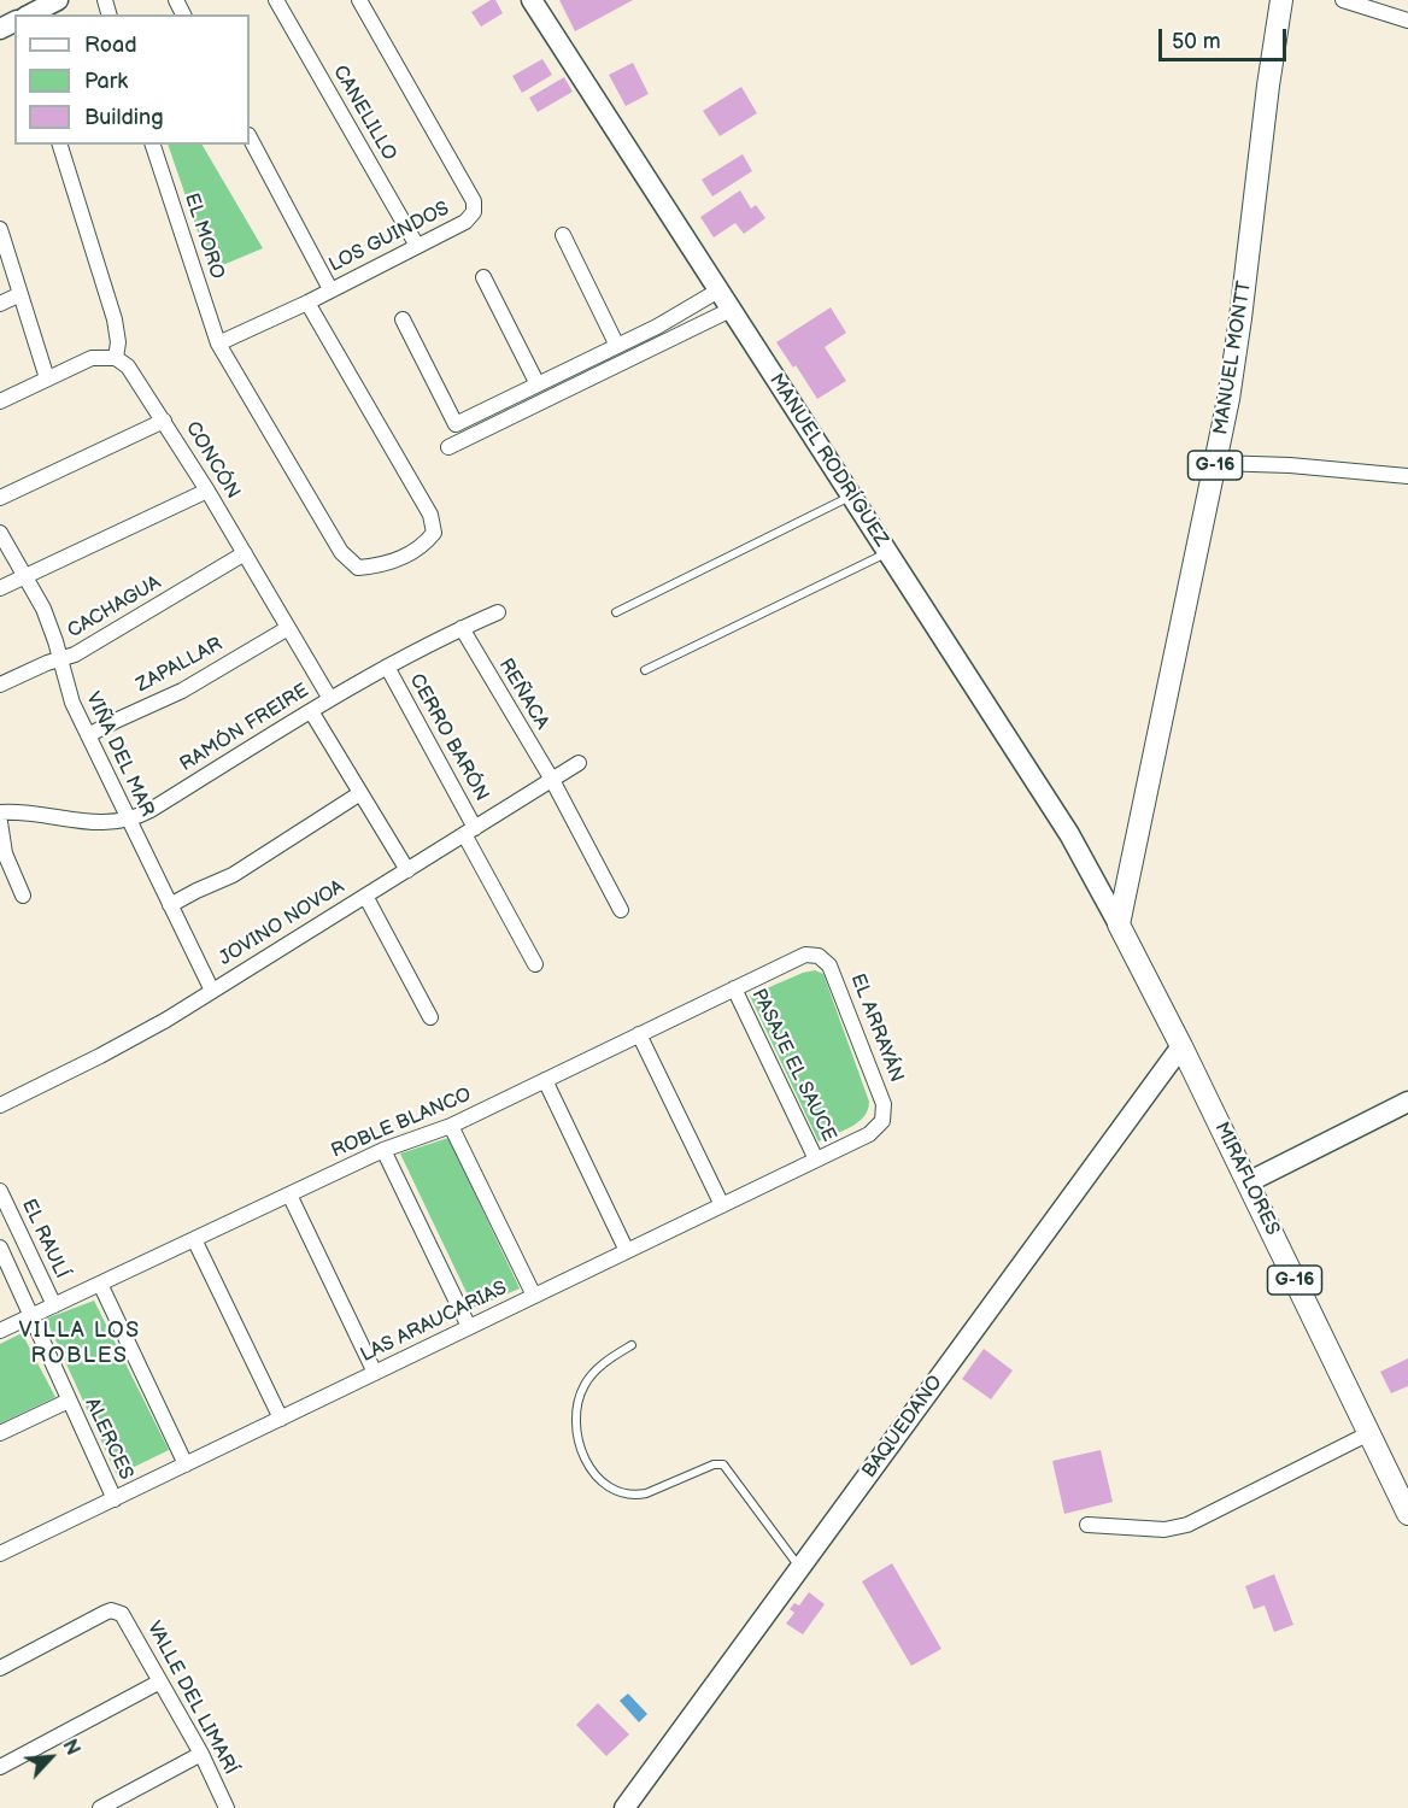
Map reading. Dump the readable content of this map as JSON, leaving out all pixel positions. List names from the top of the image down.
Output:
{
  "streets": {
    "main road": [
      "MANUEL MONTT",
      "MANUEL RODRÍGUEZ",
      "G-16",
      "MIRAFLORES",
      "BAQUEDANO"
    ],
    "street": [
      "CANELILLO",
      "EL MORO",
      "LOS GUINDOS",
      "CONCÓN",
      "CACHAGUA",
      "ZAPALLAR",
      "REÑACA",
      "RAMÓN FREIRE",
      "CERRO BARÓN",
      "VIÑA DEL MAR",
      "JOVINO NOVOA",
      "EL ARRAYÁN",
      "PASAJE EL SAUCE",
      "ROBLE BLANCO",
      "EL RAULÍ",
      "LAS ARAUCARIAS",
      "ALERCES",
      "VALLE DEL LIMARÍ"
    ]
  },
  "crossings": [
    ["CANELILLO", "LOS GUINDOS"],
    ["EL MORO", "LOS GUINDOS"],
    ["MANUEL MONTT", "MANUEL RODRÍGUEZ"],
    ["MANUEL MONTT", "MIRAFLORES"],
    ["CONCÓN", "CACHAGUA"],
    ["CONCÓN", "ZAPALLAR"],
    ["CONCÓN", "RAMÓN FREIRE"],
    ["MANUEL RODRÍGUEZ", "MIRAFLORES"],
    ["CACHAGUA", "VIÑA DEL MAR"],
    ["ZAPALLAR", "VIÑA DEL MAR"],
    ["REÑACA", "RAMÓN FREIRE"],
    ["REÑACA", "JOVINO NOVOA"],
    ["RAMÓN FREIRE", "CERRO BARÓN"],
    ["RAMÓN FREIRE", "VIÑA DEL MAR"],
    ["CERRO BARÓN", "JOVINO NOVOA"],
    ["VIÑA DEL MAR", "JOVINO NOVOA"],
    ["EL ARRAYÁN", "ROBLE BLANCO"],
    ["EL ARRAYÁN", "LAS ARAUCARIAS"],
    ["PASAJE EL SAUCE", "ROBLE BLANCO"],
    ["PASAJE EL SAUCE", "LAS ARAUCARIAS"],
    ["ROBLE BLANCO", "EL RAULÍ"],
    ["ROBLE BLANCO", "ALERCES"],
    ["MIRAFLORES", "BAQUEDANO"],
    ["LAS ARAUCARIAS", "ALERCES"]
  ],
  "districts": ["VILLA LOS ROBLES"],
  "legend": ["Road", "Park", "Building"],
  "scale_bar": "50 m",
  "north": "top right"
}
